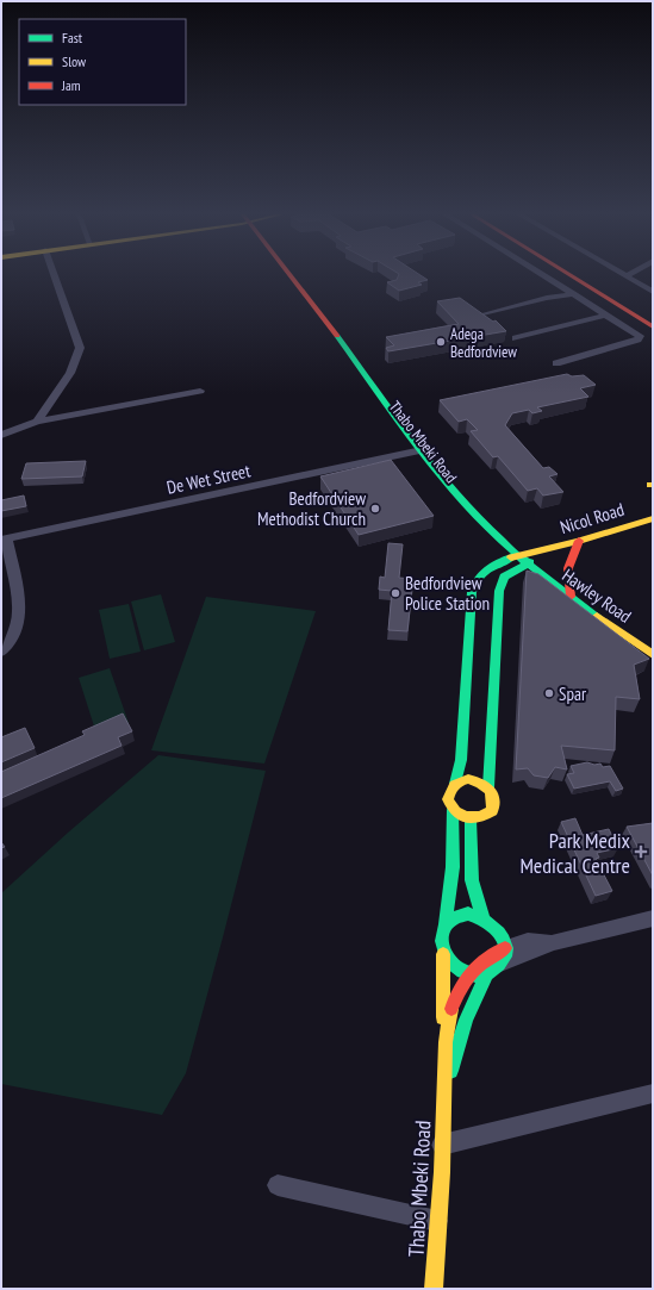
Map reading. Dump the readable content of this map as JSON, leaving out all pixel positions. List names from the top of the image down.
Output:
{
  "streets": {
    "main road": ["Thabo Mbeki Road", "Nicol Road", "Hawley Road"],
    "street": ["De Wet Street"]
  },
  "crossings": [
    ["Thabo Mbeki Road", "De Wet Street"],
    ["Thabo Mbeki Road", "Hawley Road"],
    ["Nicol Road", "Hawley Road"]
  ],
  "places": {
    "other": [
      "Adega Bedfordview",
      "Bedfordview Methodist Church",
      "Bedfordview Police Station",
      "Spar"
    ],
    "health": ["Park Medix Medical Centre"]
  },
  "legend": ["Fast", "Slow", "Jam"]
}
